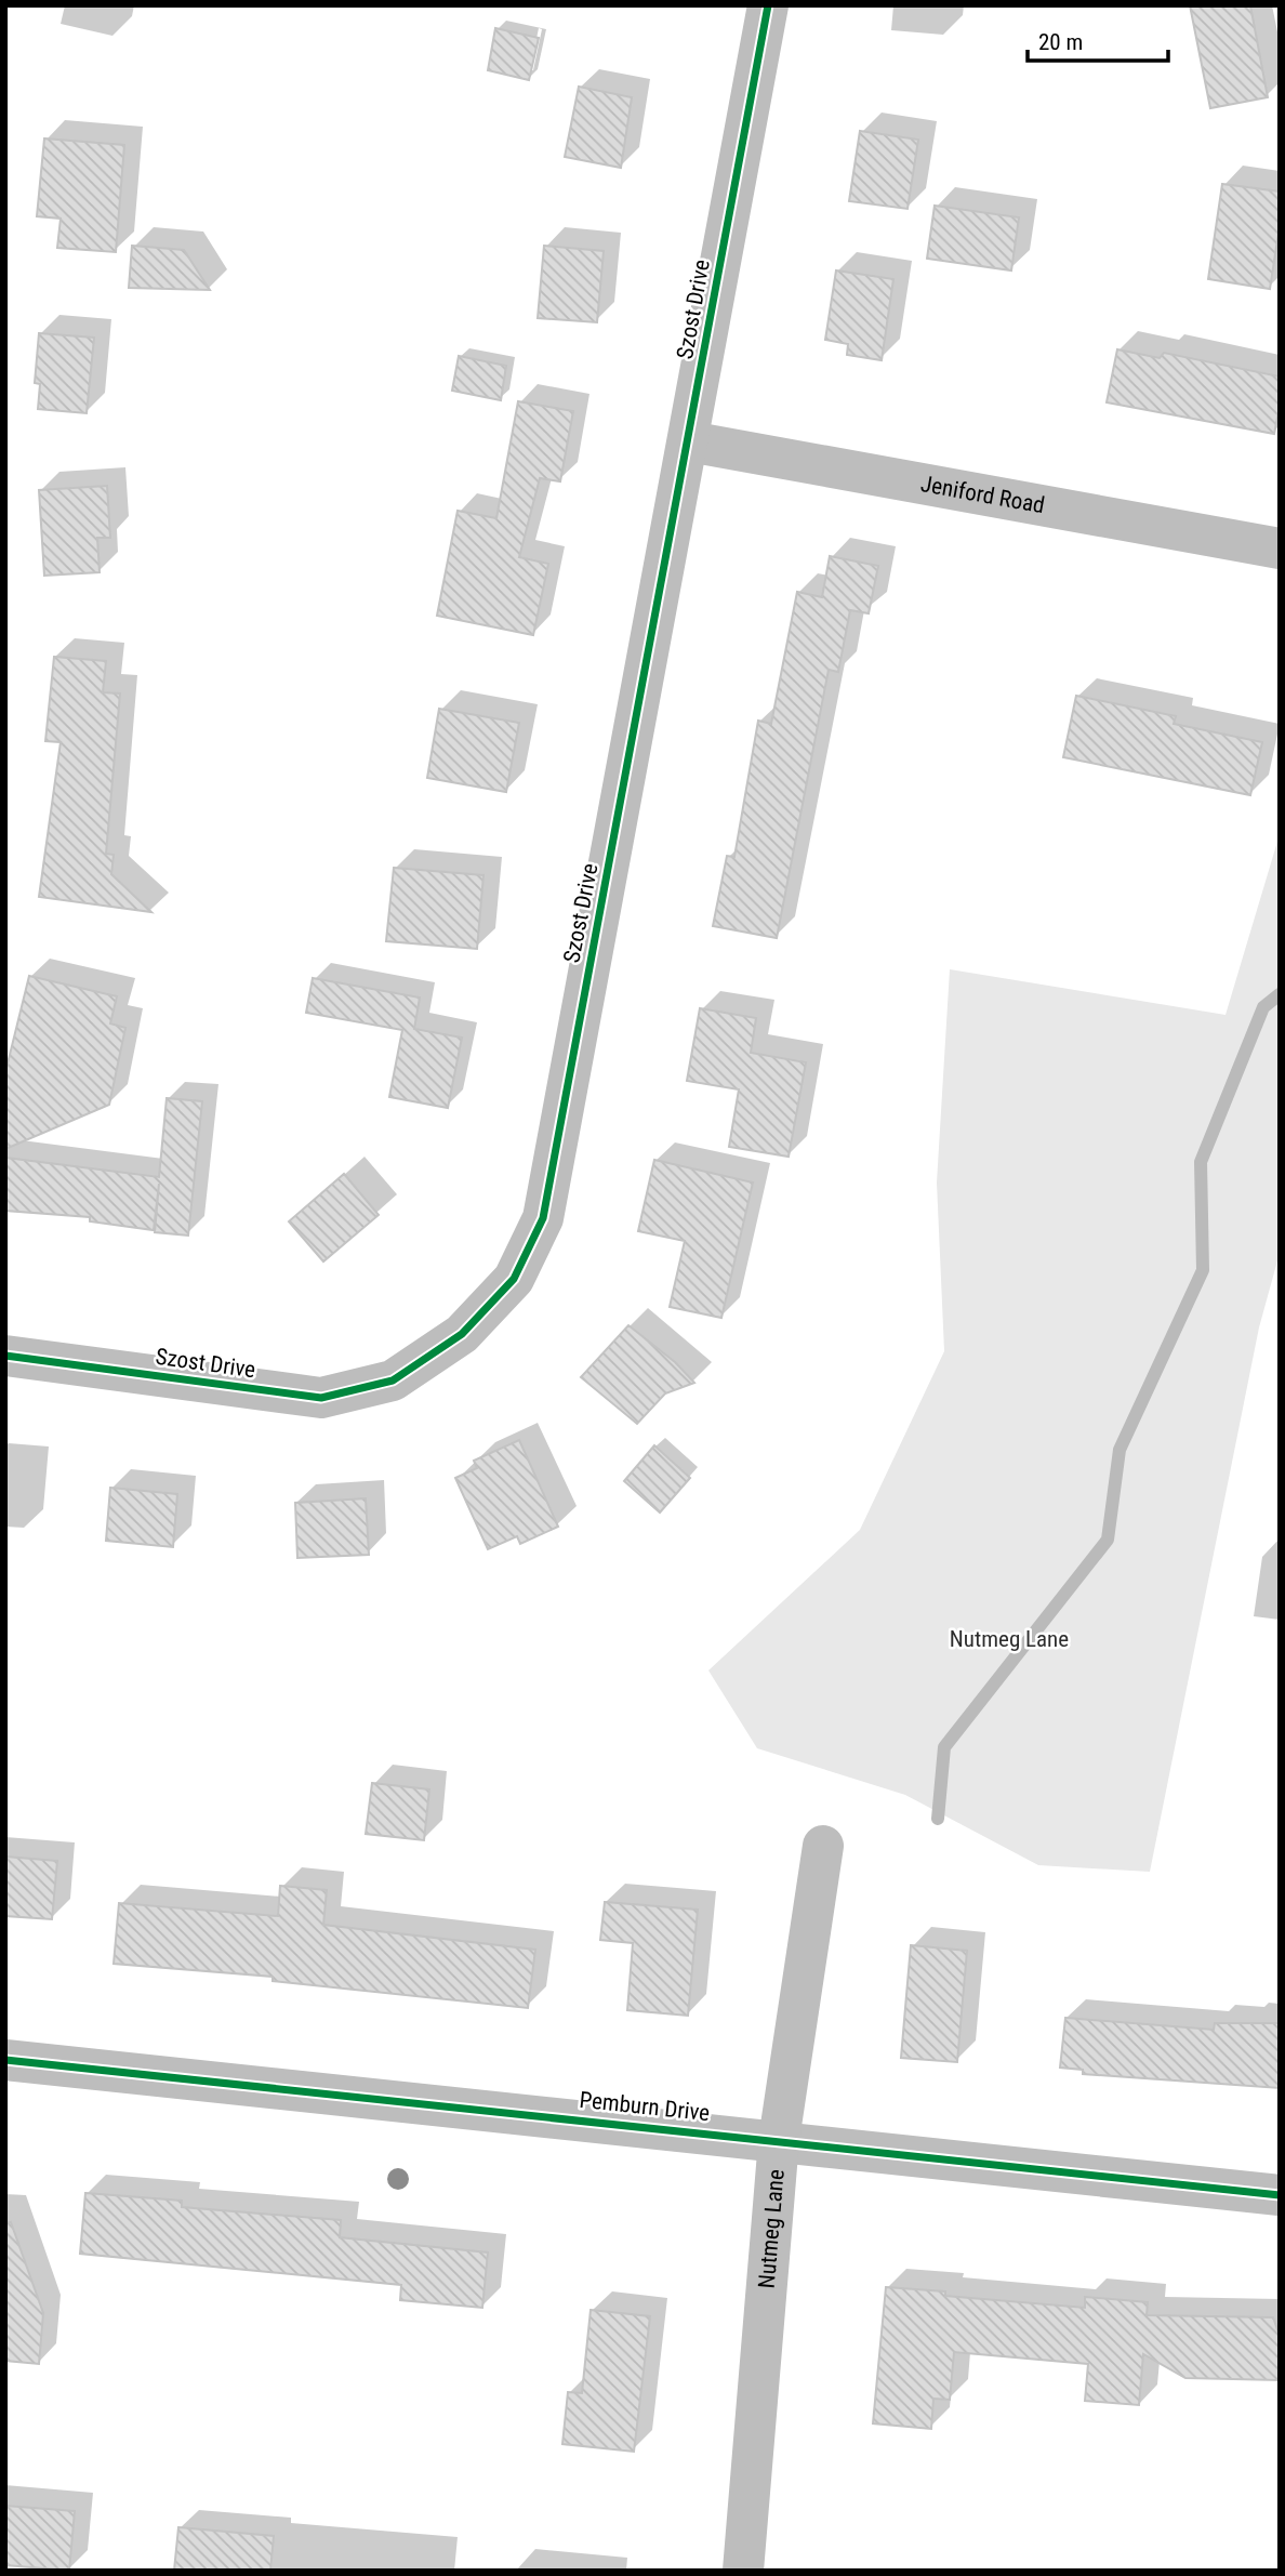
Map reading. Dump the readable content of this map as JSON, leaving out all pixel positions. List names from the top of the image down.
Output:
{
  "streets": {
    "street": [
      "Szost Drive",
      "Jeniford Road",
      "Pemburn Drive",
      "Nutmeg Lane"
    ]
  },
  "crossings": [
    ["Szost Drive", "Jeniford Road"],
    ["Pemburn Drive", "Nutmeg Lane"]
  ],
  "parks": ["Nutmeg Lane"],
  "scale_bar": "20 m"
}
